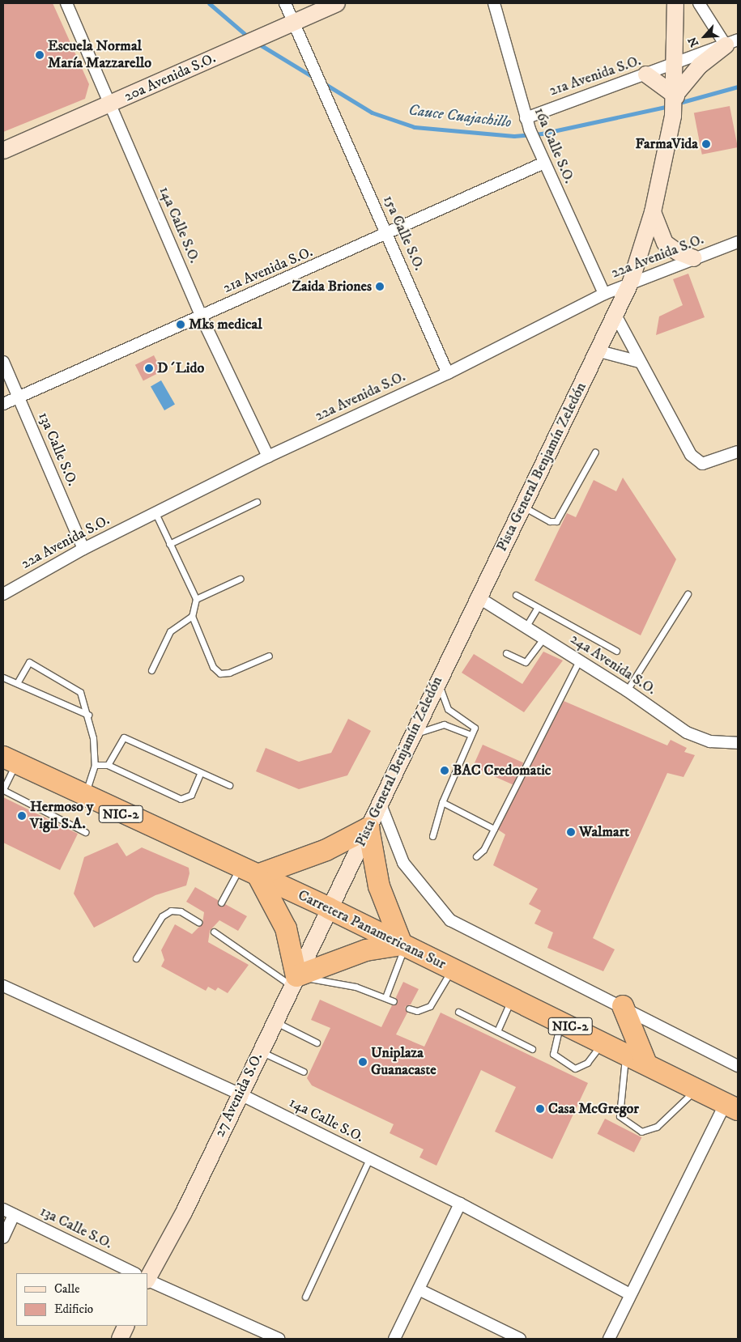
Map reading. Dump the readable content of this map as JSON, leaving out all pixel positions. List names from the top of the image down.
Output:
{
  "streets": {
    "highway": ["NIC-2", "Carretera Panamericana Sur"],
    "main road": ["20a Avenida S.O.", "Pista General Benjamín Zeledón", "27 Avenida S.O."],
    "street": [
      "21a Avenida S.O.",
      "16a Calle S.O.",
      "14a Calle S.O.",
      "15a Calle S.O.",
      "22a Avenida S.O.",
      "13a Calle S.O.",
      "24a Avenida S.O."
    ]
  },
  "crossings": [
    ["21a Avenida S.O.", "16a Calle S.O."],
    ["21a Avenida S.O.", "14a Calle S.O."],
    ["21a Avenida S.O.", "15a Calle S.O."],
    ["21a Avenida S.O.", "13a Calle S.O."],
    ["21a Avenida S.O.", "Pista General Benjamín Zeledón"],
    ["20a Avenida S.O.", "14a Calle S.O."],
    ["20a Avenida S.O.", "15a Calle S.O."],
    ["16a Calle S.O.", "22a Avenida S.O."],
    ["14a Calle S.O.", "22a Avenida S.O."],
    ["14a Calle S.O.", "27 Avenida S.O."],
    ["15a Calle S.O.", "22a Avenida S.O."],
    ["22a Avenida S.O.", "13a Calle S.O."],
    ["22a Avenida S.O.", "Pista General Benjamín Zeledón"],
    ["Pista General Benjamín Zeledón", "24a Avenida S.O."],
    ["Pista General Benjamín Zeledón", "Carretera Panamericana Sur"],
    ["Pista General Benjamín Zeledón", "27 Avenida S.O."],
    ["Carretera Panamericana Sur", "27 Avenida S.O."]
  ],
  "water": ["Cauce Cuajachillo"],
  "places": [
    "Escuela Normal María Mazzarello",
    "FarmaVida",
    "Zaida Briones",
    "Mks medical",
    "D´Lido",
    "BAC Credomatic",
    "Hermoso y Vigil S.A.",
    "Walmart",
    "Uniplaza Guanacaste",
    "Casa McGregor"
  ],
  "legend": ["Calle", "Edificio"],
  "north": "bottom left"
}
